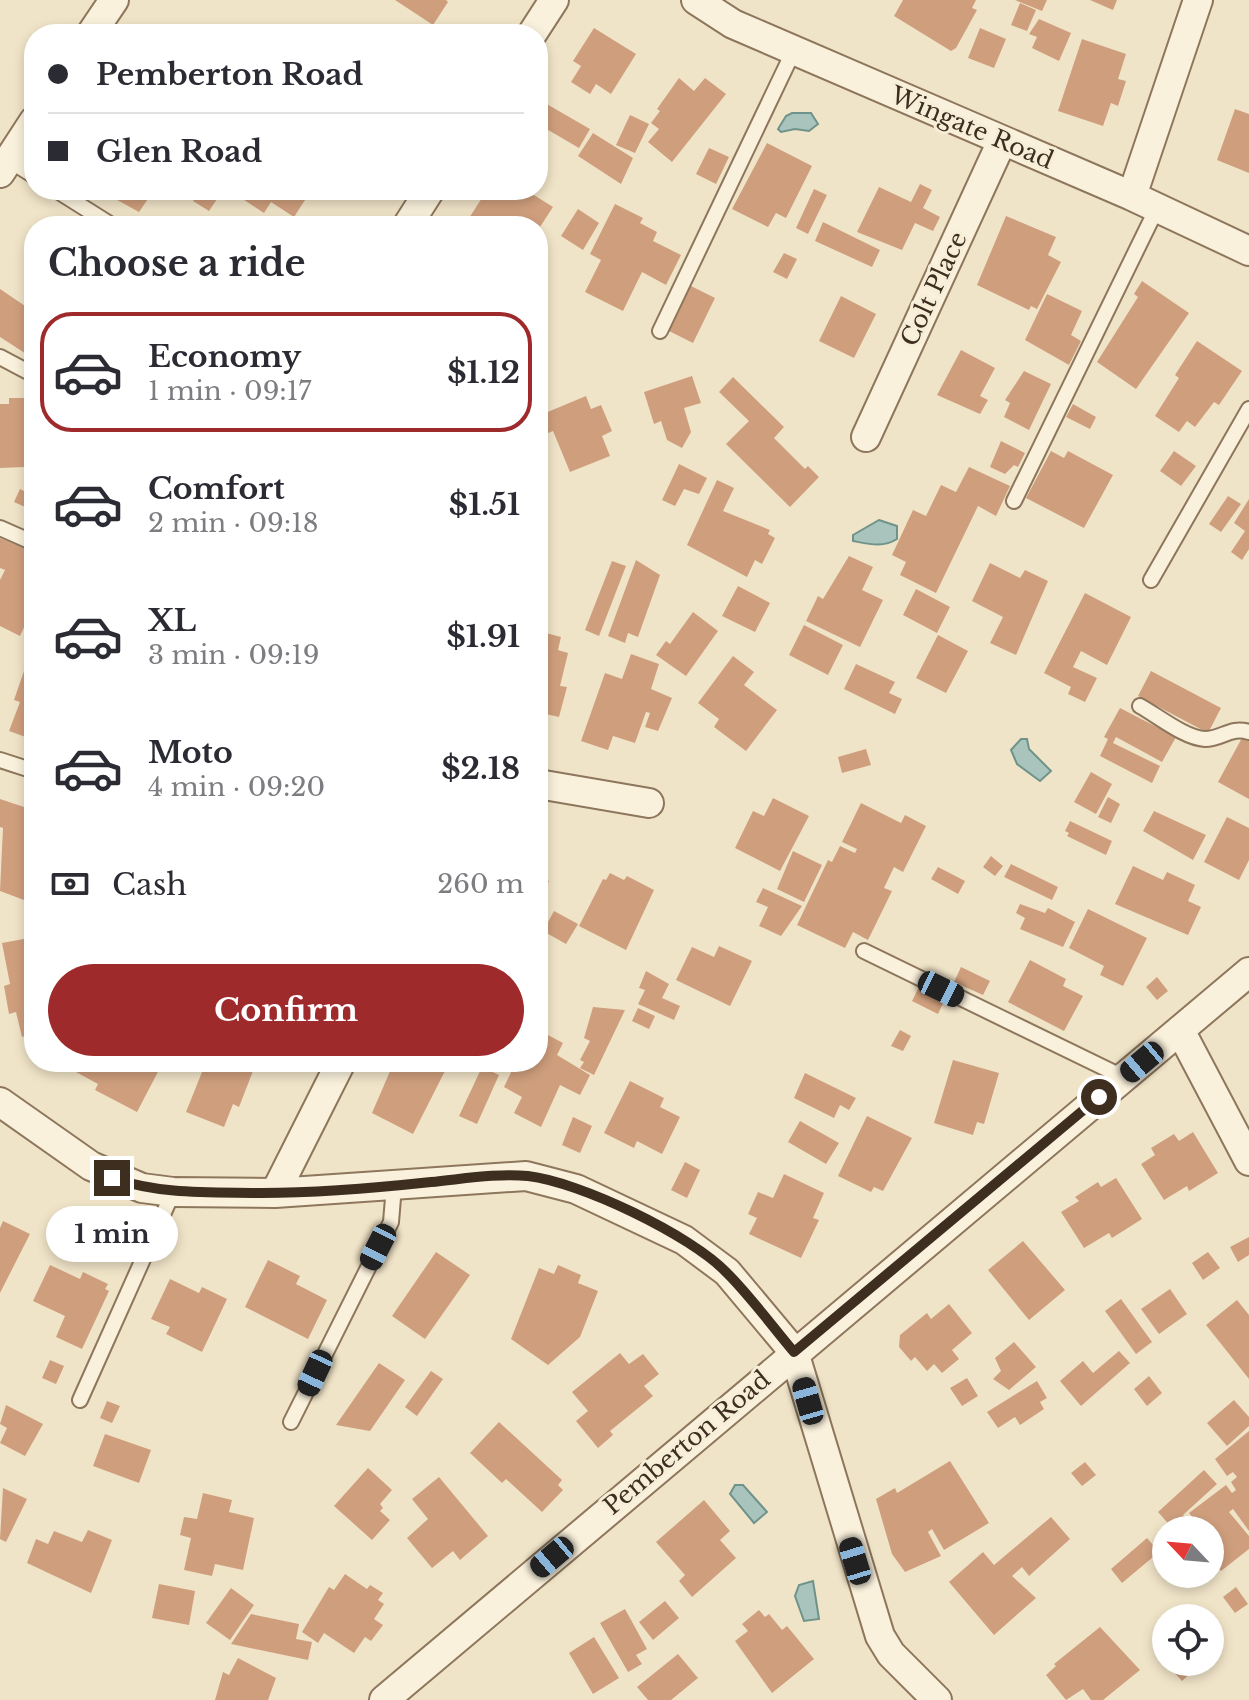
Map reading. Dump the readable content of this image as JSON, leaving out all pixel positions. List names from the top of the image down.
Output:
{
  "streets": {
    "street": ["Wingate Road", "Colt Place", "Pemberton Road"]
  },
  "crossings": [
    ["Wingate Road", "Colt Place"]
  ],
  "north": "top left",
  "page": {
    "banner": ["Pemberton Road", "Glen Road"],
    "heading": "Choose a ride",
    "list": [
      {
        "name": "Economy",
        "note": "1 min · 09:17",
        "value": "$1.12"
      },
      {
        "name": "Comfort",
        "note": "2 min · 09:18",
        "value": "$1.51"
      },
      {
        "name": "XL",
        "note": "3 min · 09:19",
        "value": "$1.91"
      },
      {
        "name": "Moto",
        "note": "4 min · 09:20",
        "value": "$2.18"
      }
    ],
    "pay": ["Cash", "260 m"],
    "buttons": "Confirm",
    "bubble": "1 min"
  }
}
